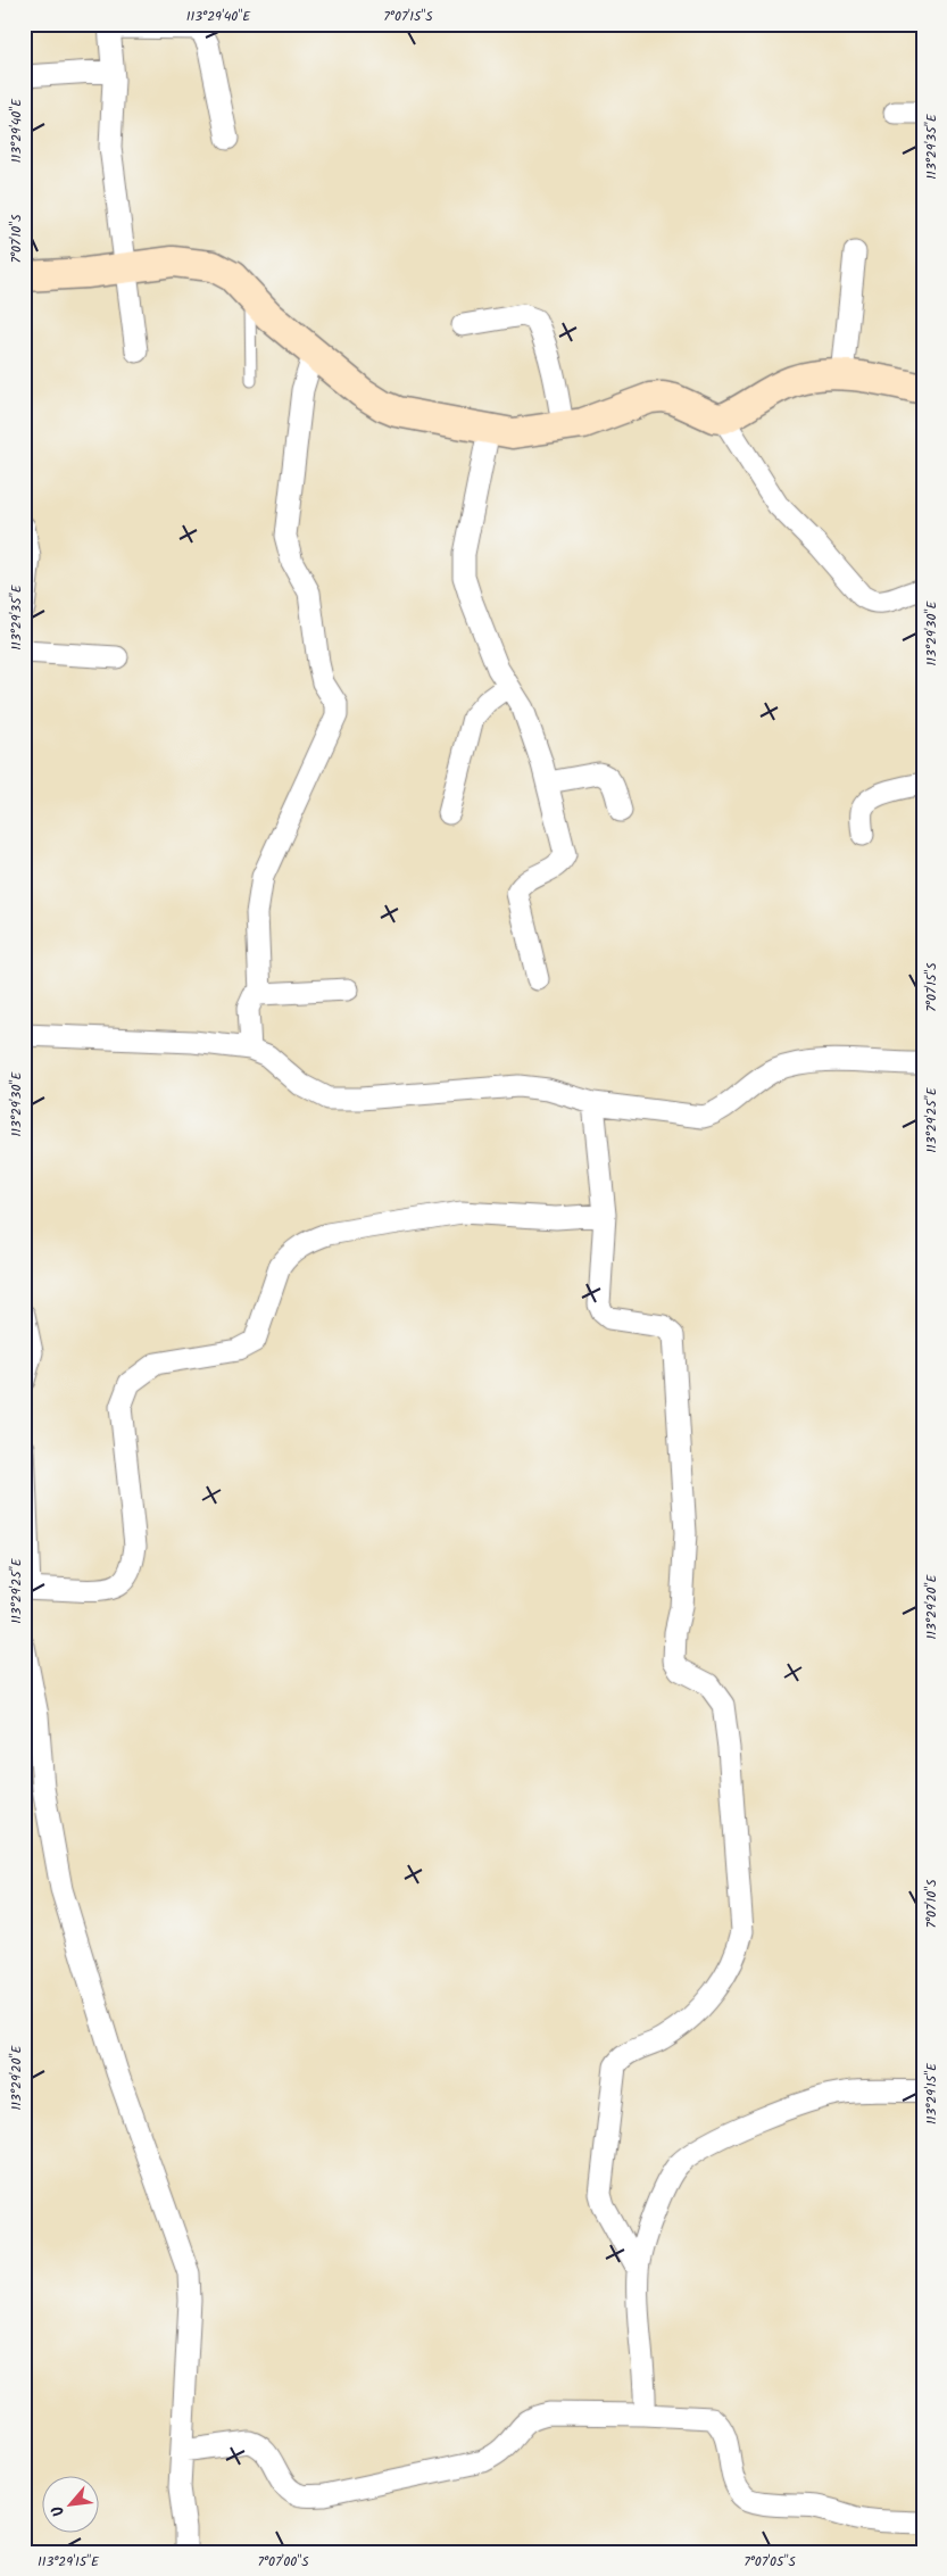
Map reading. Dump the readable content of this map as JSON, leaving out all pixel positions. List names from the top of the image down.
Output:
{
  "north": "bottom left",
  "coordinates": [
    "113°29'40\"E",
    "7°07'15\"S",
    "113°29'35\"E",
    "7°07'10\"S",
    "113°29'30\"E",
    "113°29'25\"E",
    "113°29'20\"E",
    "113°29'15\"E",
    "7°07'00\"S",
    "7°07'05\"S"
  ]
}
